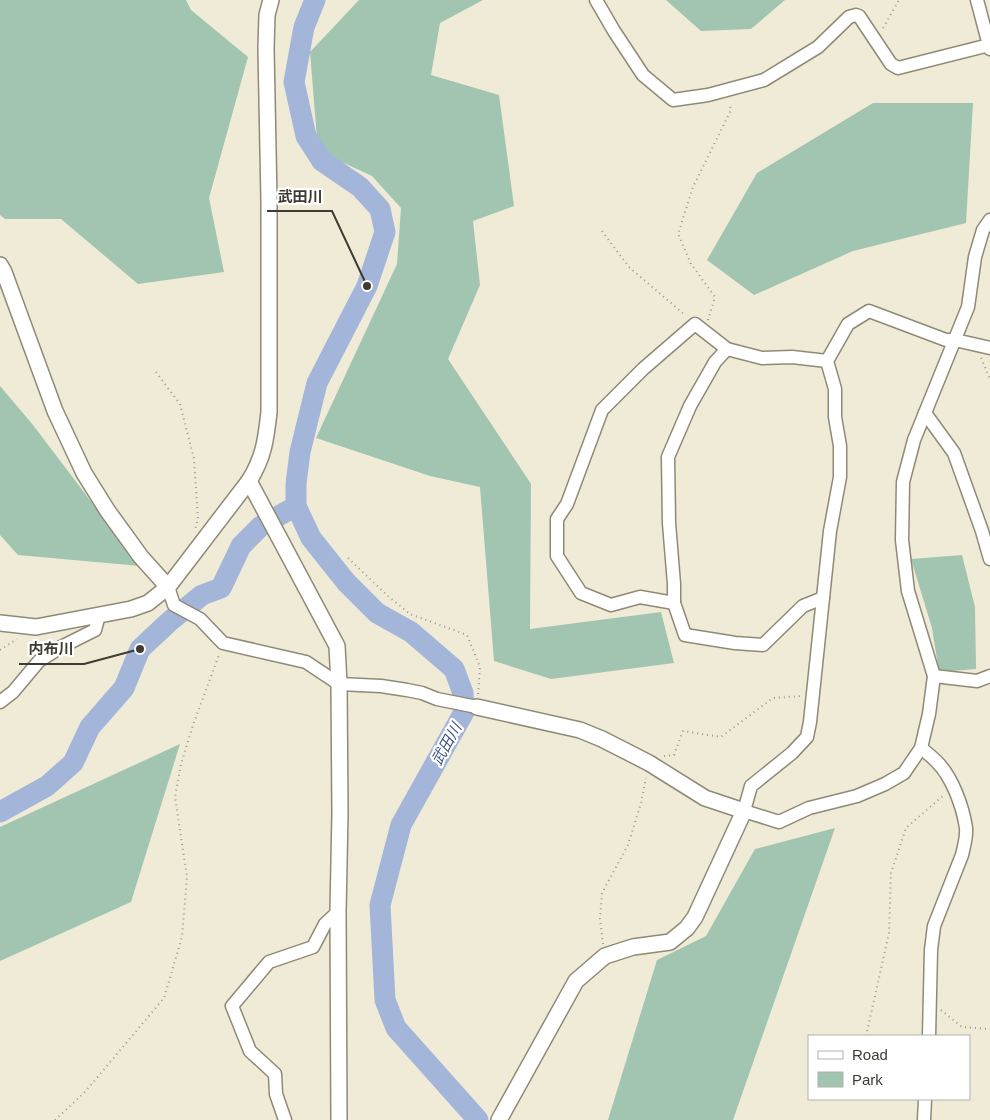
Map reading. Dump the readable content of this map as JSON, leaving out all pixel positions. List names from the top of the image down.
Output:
{
  "water": ["武田川"],
  "places": ["武田川", "内布川"],
  "legend": ["Road", "Park"]
}
